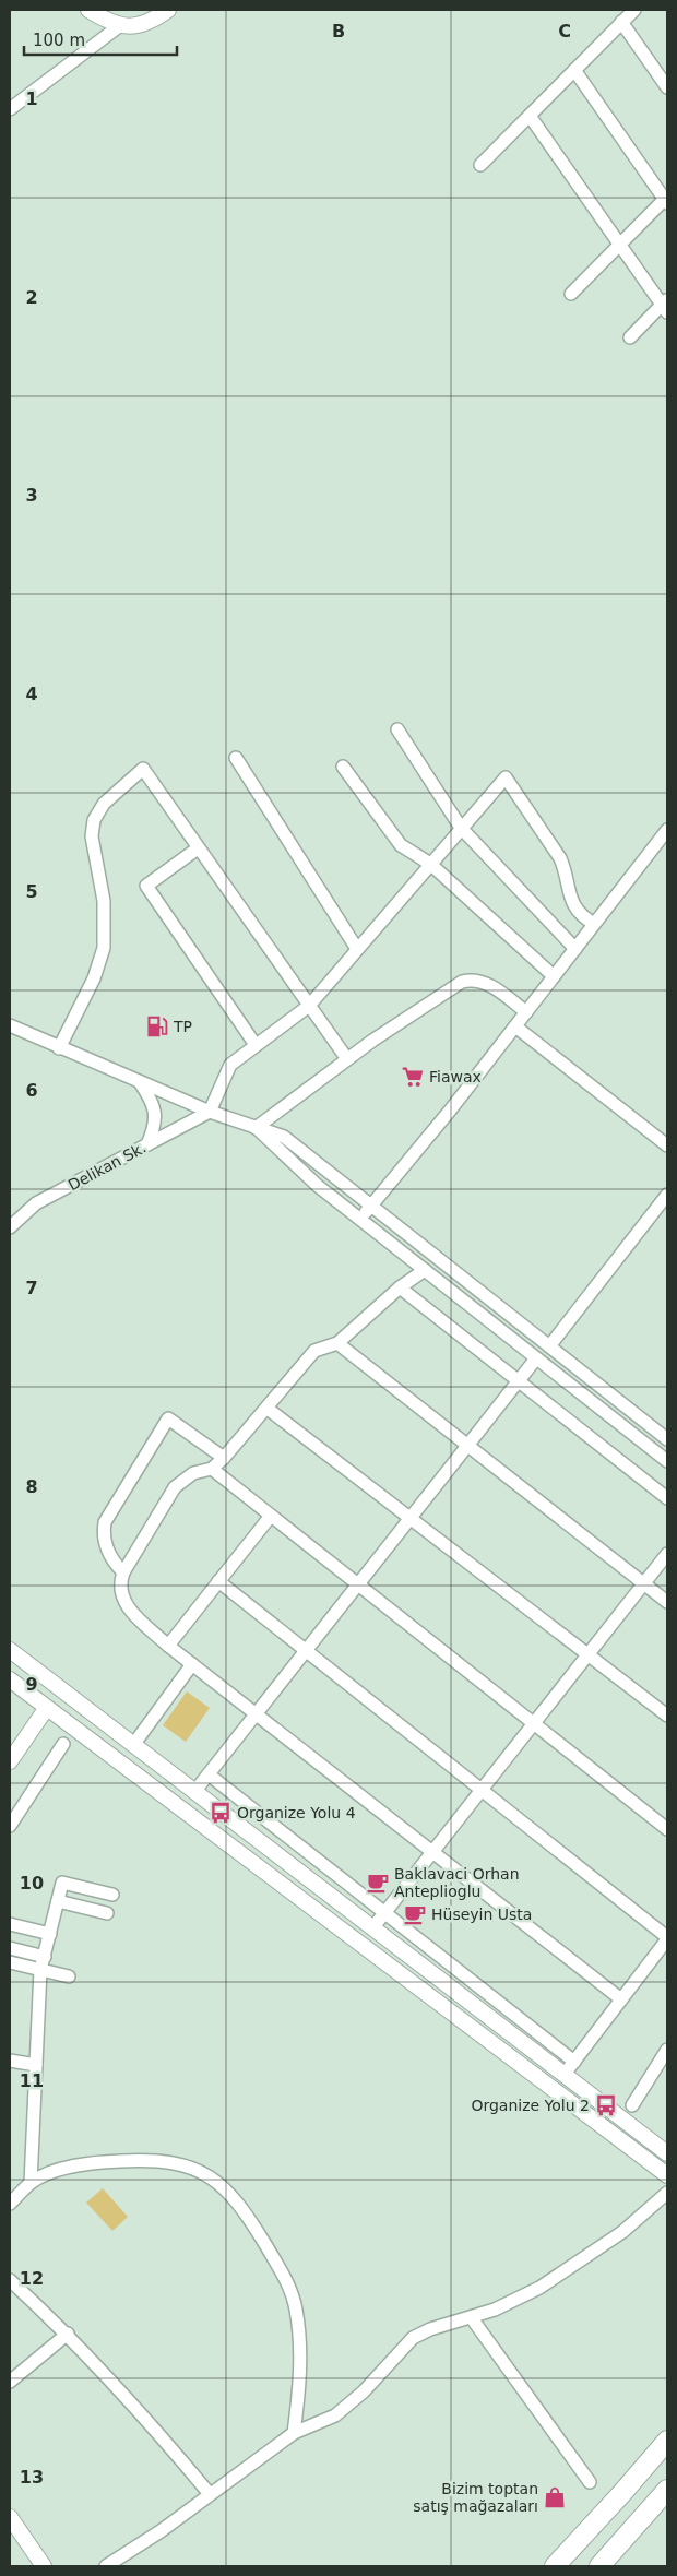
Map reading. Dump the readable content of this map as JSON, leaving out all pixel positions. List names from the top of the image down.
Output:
{
  "streets": {
    "street": ["Delikan Sk."]
  },
  "places": {
    "fuel station": ["TP"],
    "supermarket": ["Fiawax"],
    "bus stop": ["Organize Yolu 4", "Organize Yolu 2"],
    "cafe": ["Baklavaci Orhan Anteplioglu", "Hüseyin Usta"],
    "shop": ["Bizim toptan satış mağazaları"]
  },
  "scale_bar": "100 m",
  "grid": {
    "columns": ["B", "C"],
    "rows": [
      "1",
      "2",
      "3",
      "4",
      "5",
      "6",
      "7",
      "8",
      "9",
      "10",
      "11",
      "12",
      "13"
    ]
  }
}
